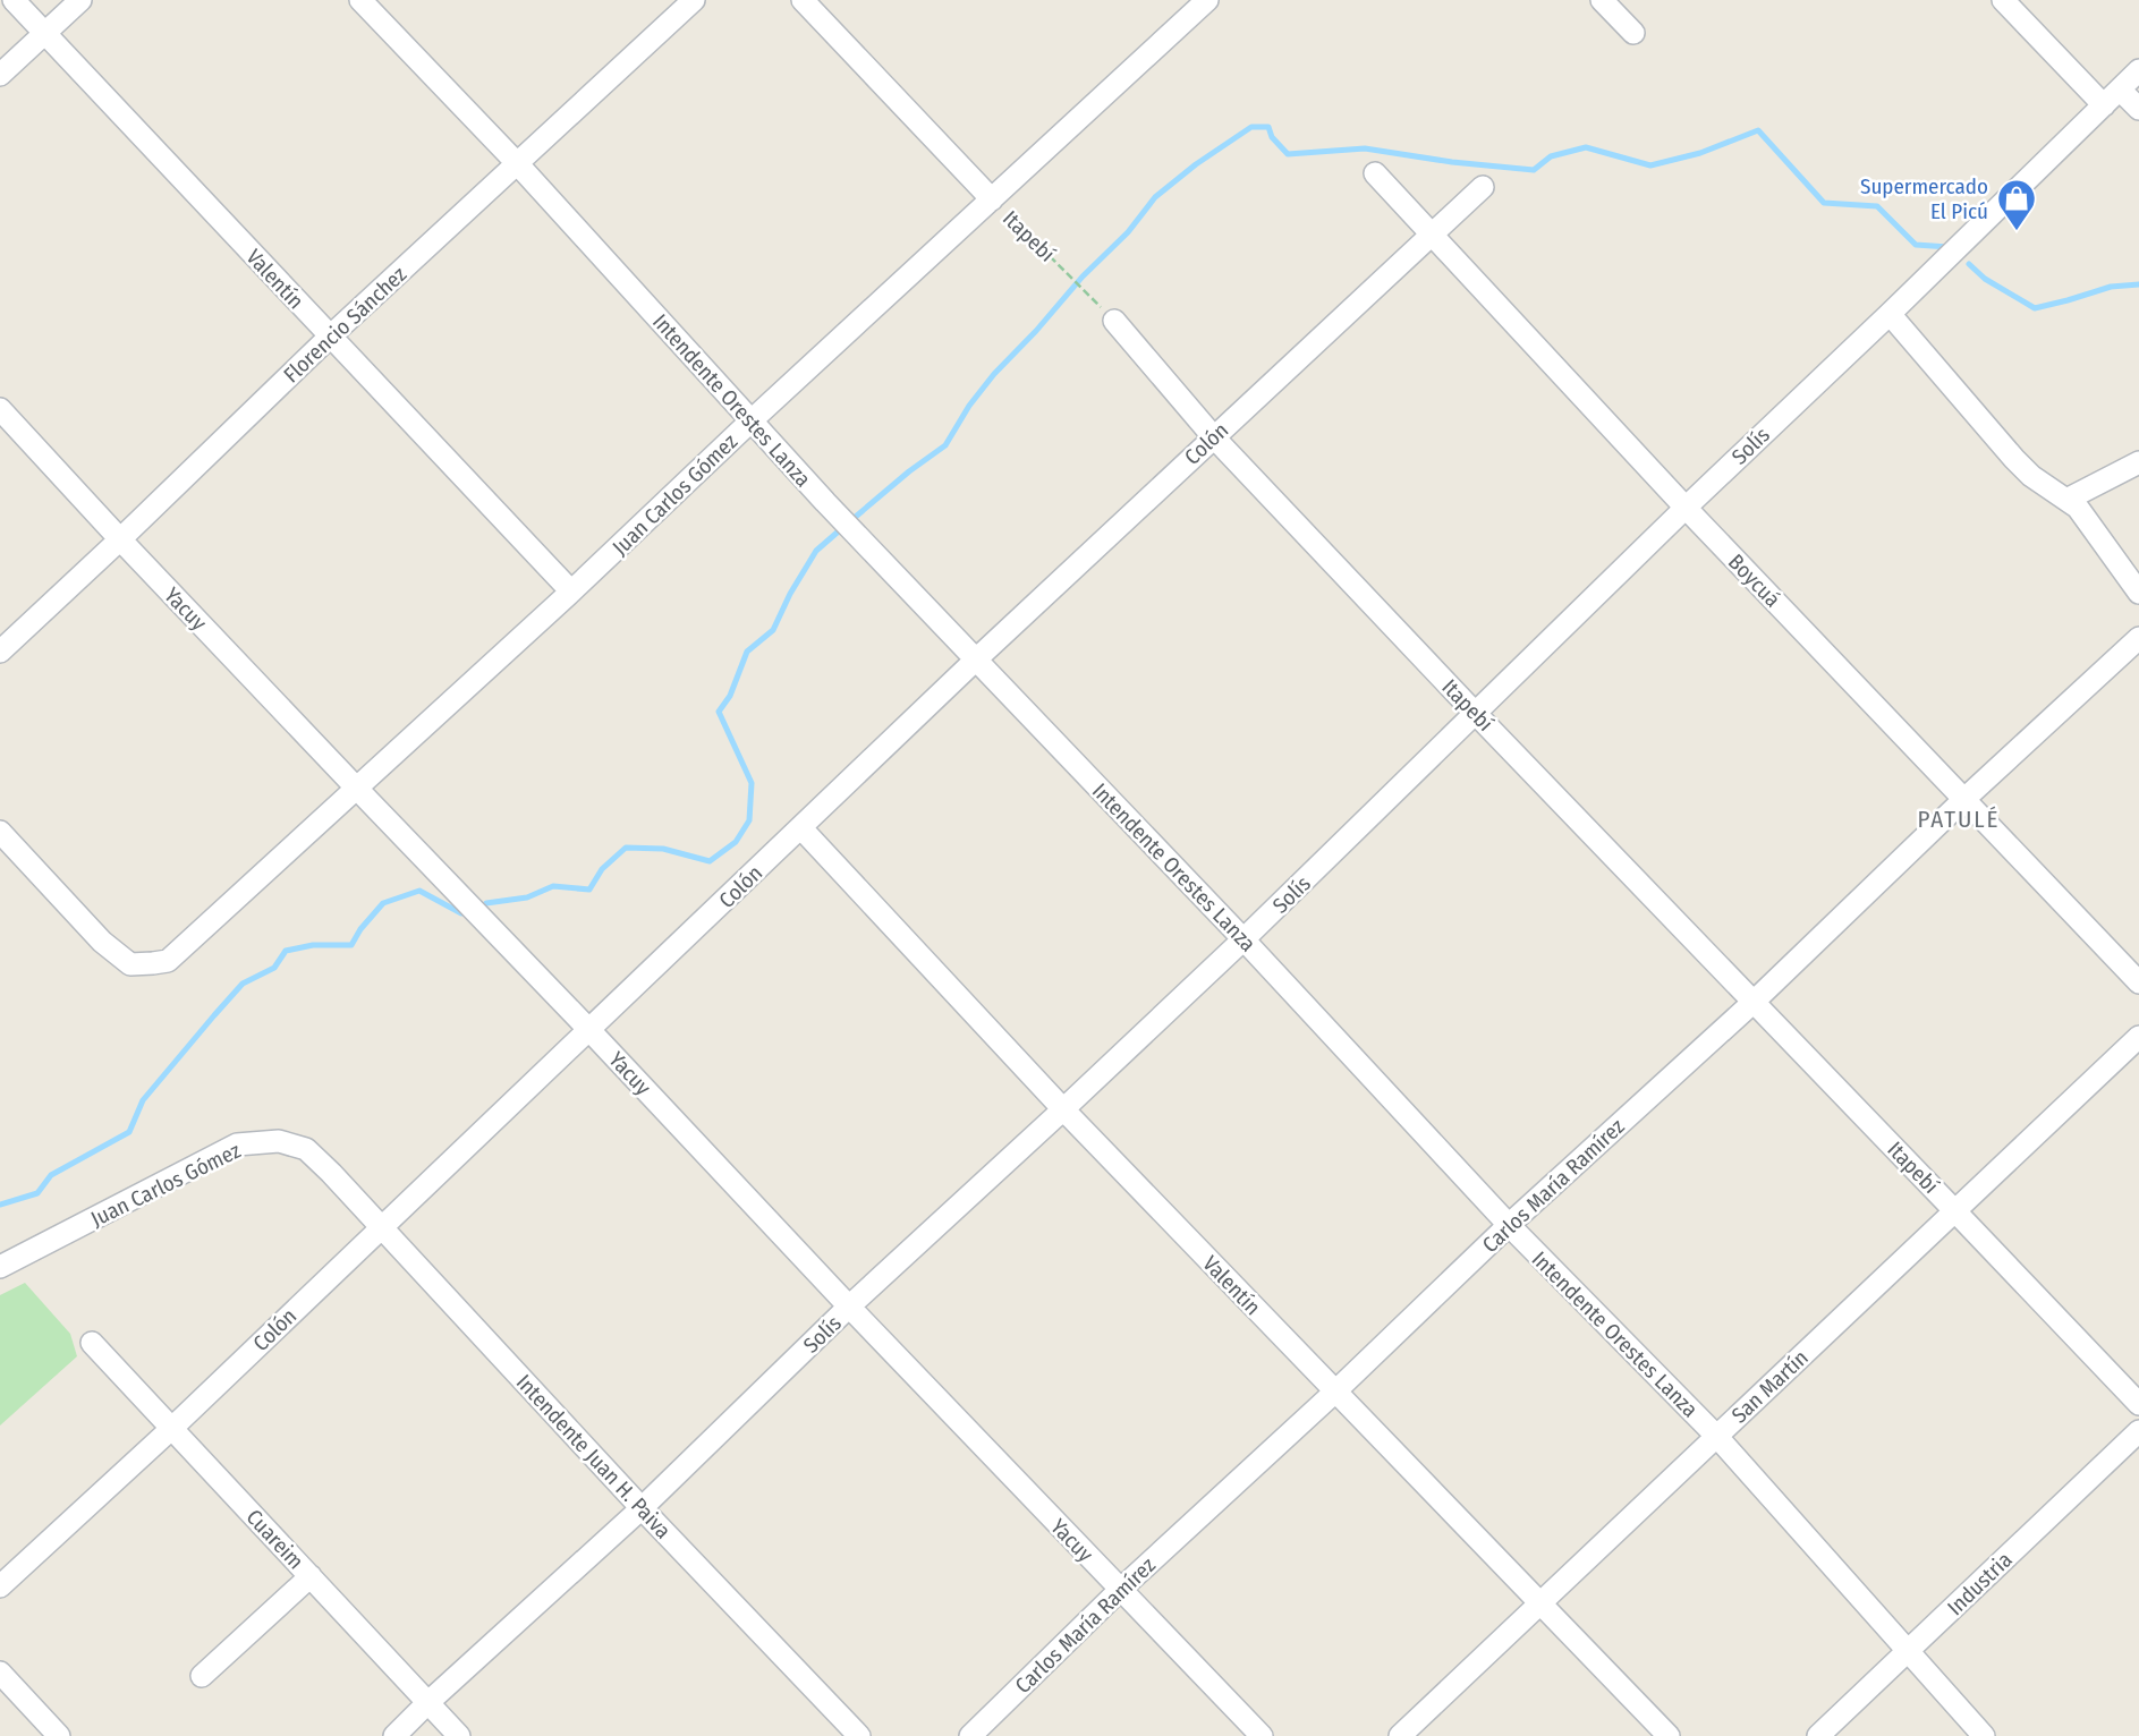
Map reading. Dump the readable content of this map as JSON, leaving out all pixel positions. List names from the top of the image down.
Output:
{
  "streets": {
    "street": [
      "Itapebí",
      "Valentín",
      "Florencio Sánchez",
      "Intendente Orestes Lanza",
      "Colón",
      "Solís",
      "Juan Carlos Gómez",
      "Boycuá",
      "Yacuy",
      "Carlos María Ramírez",
      "San Martín",
      "Intendente Juan H. Paiva",
      "Cuareim",
      "Industria"
    ]
  },
  "crossings": [
    ["Itapebí", "Colón"],
    ["Itapebí", "Solís"],
    ["Itapebí", "Juan Carlos Gómez"],
    ["Itapebí", "Carlos María Ramírez"],
    ["Itapebí", "San Martín"],
    ["Valentín", "Florencio Sánchez"],
    ["Valentín", "Colón"],
    ["Valentín", "Solís"],
    ["Valentín", "Juan Carlos Gómez"],
    ["Valentín", "Carlos María Ramírez"],
    ["Valentín", "San Martín"],
    ["Florencio Sánchez", "Intendente Orestes Lanza"],
    ["Florencio Sánchez", "Yacuy"],
    ["Intendente Orestes Lanza", "Colón"],
    ["Intendente Orestes Lanza", "Solís"],
    ["Intendente Orestes Lanza", "Juan Carlos Gómez"],
    ["Intendente Orestes Lanza", "Carlos María Ramírez"],
    ["Intendente Orestes Lanza", "San Martín"],
    ["Intendente Orestes Lanza", "Industria"],
    ["Colón", "Boycuá"],
    ["Colón", "Yacuy"],
    ["Colón", "Intendente Juan H. Paiva"],
    ["Colón", "Cuareim"],
    ["Solís", "Boycuá"],
    ["Solís", "Yacuy"],
    ["Solís", "Intendente Juan H. Paiva"],
    ["Solís", "Cuareim"],
    ["Juan Carlos Gómez", "Yacuy"],
    ["Juan Carlos Gómez", "Intendente Juan H. Paiva"],
    ["Boycuá", "Carlos María Ramírez"],
    ["Yacuy", "Carlos María Ramírez"]
  ],
  "districts": ["PATULÉ"],
  "places": {
    "shop": ["Supermercado El Picú"]
  }
}
